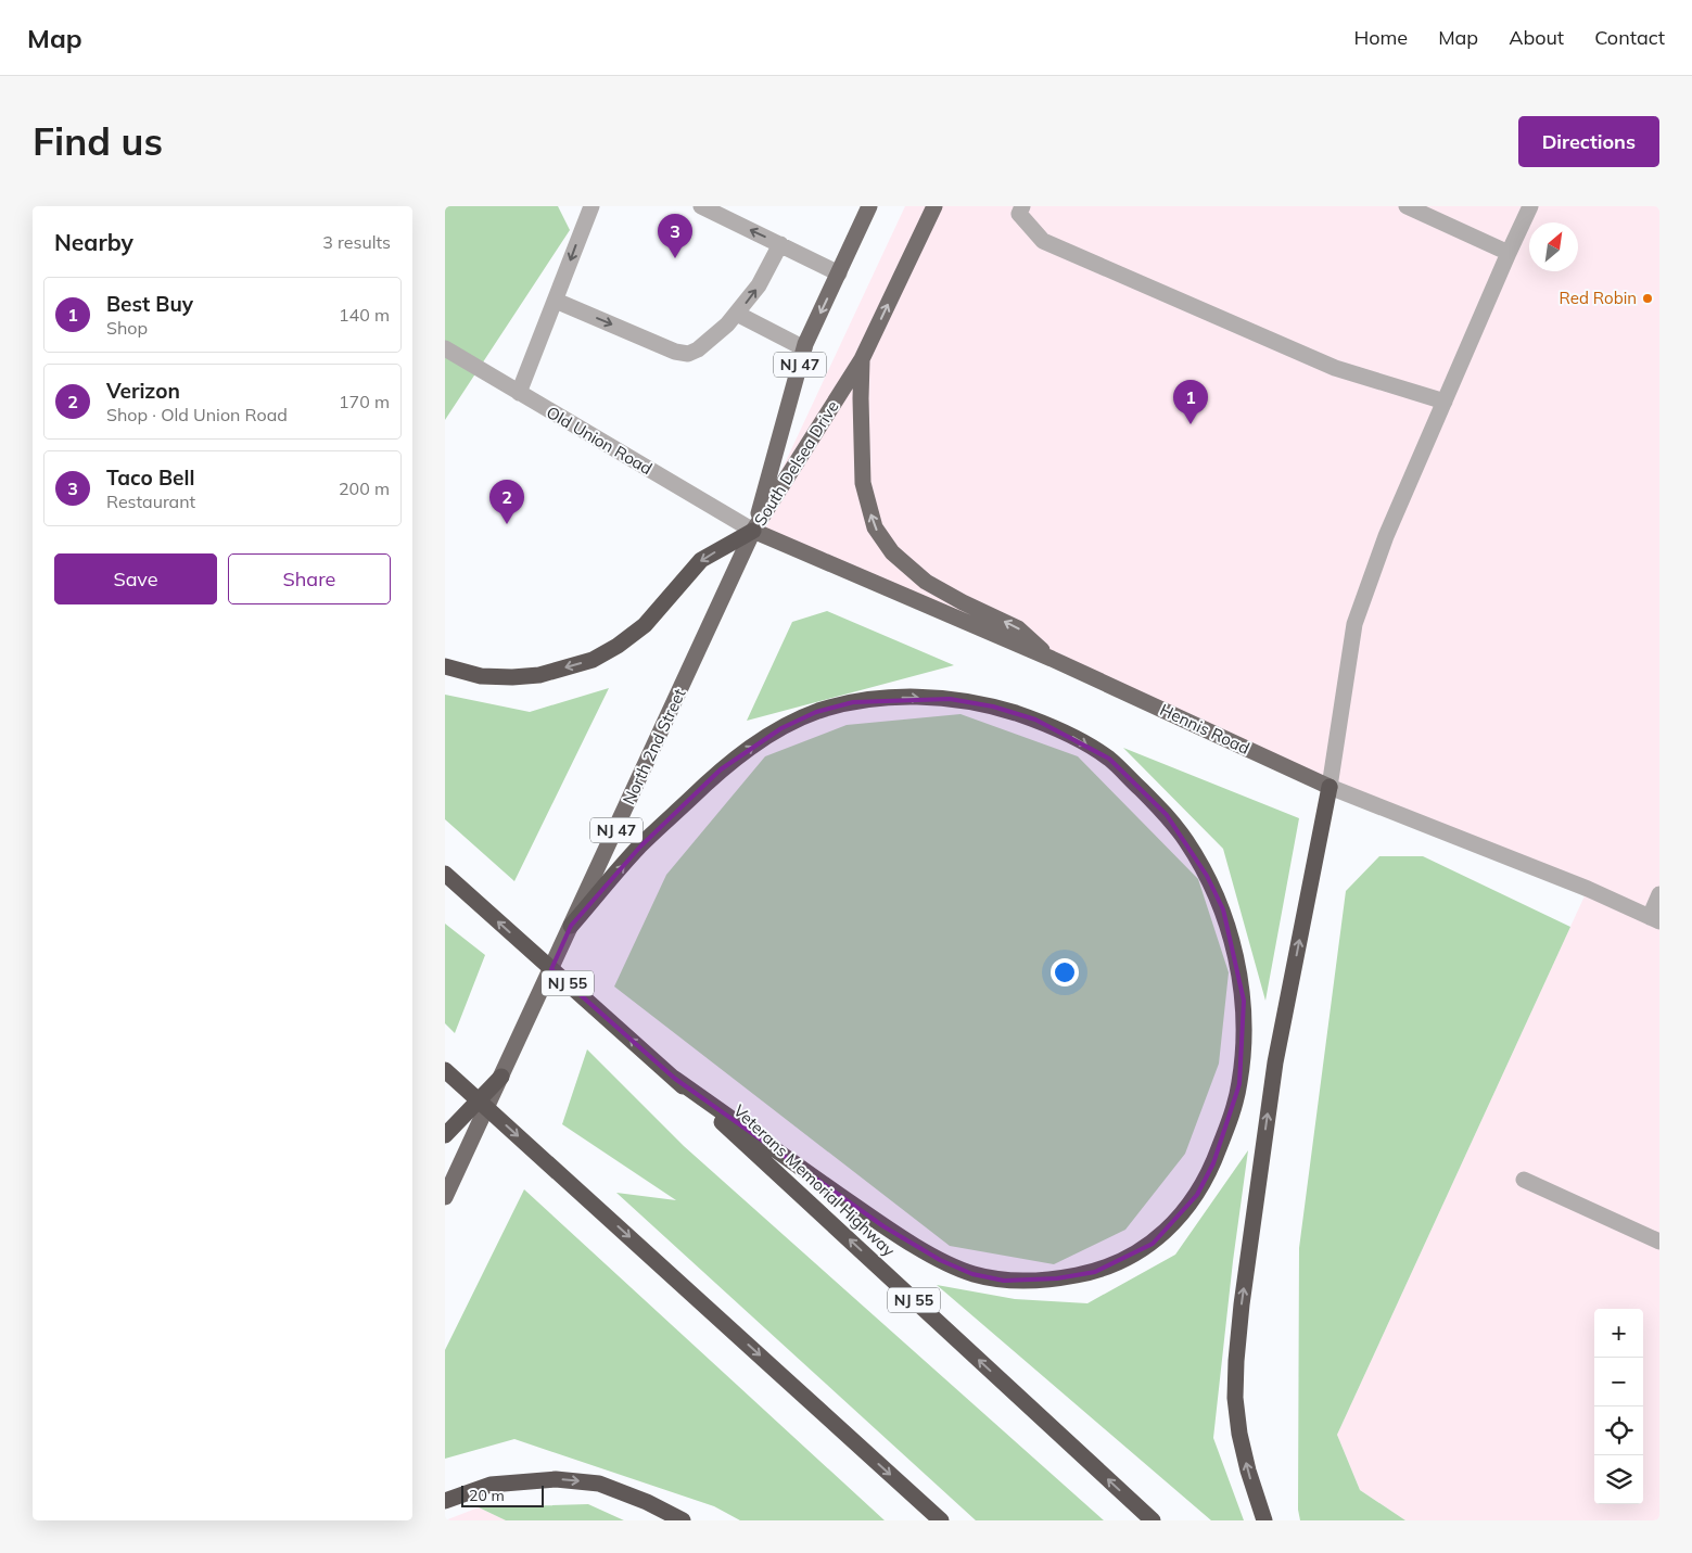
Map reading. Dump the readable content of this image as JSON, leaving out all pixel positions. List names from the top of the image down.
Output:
{
  "streets": {
    "highway": ["NJ 55", "Veterans Memorial Highway"],
    "main road": [
      "NJ 47",
      "South Delsea Drive",
      "Hennis Road",
      "North 2nd Street"
    ],
    "street": ["Old Union Road"]
  },
  "crossings": [
    ["Old Union Road", "South Delsea Drive"],
    ["Old Union Road", "Hennis Road"],
    ["Old Union Road", "North 2nd Street"],
    ["South Delsea Drive", "Hennis Road"],
    ["South Delsea Drive", "North 2nd Street"],
    ["Hennis Road", "North 2nd Street"]
  ],
  "places": ["Red Robin"],
  "scale_bar": "20 m",
  "north": "top right",
  "page": {
    "header": "Map",
    "nav": [
      "Home",
      "Map",
      "About",
      "Contact"
    ],
    "buttons": [
      "Directions",
      ["Save", "Share"]
    ],
    "title": "Find us",
    "heading": ["Nearby", "3 results"],
    "pins": ["3", "1", "2"],
    "list": [
      {
        "mark": "1",
        "name": "Best Buy",
        "note": "Shop",
        "value": "140 m"
      },
      {
        "mark": "2",
        "name": "Verizon",
        "note": "Shop · Old Union Road",
        "value": "170 m"
      },
      {
        "mark": "3",
        "name": "Taco Bell",
        "note": "Restaurant",
        "value": "200 m"
      }
    ],
    "map_buttons": ["+", "−"],
    "scale": "20 m"
  }
}
